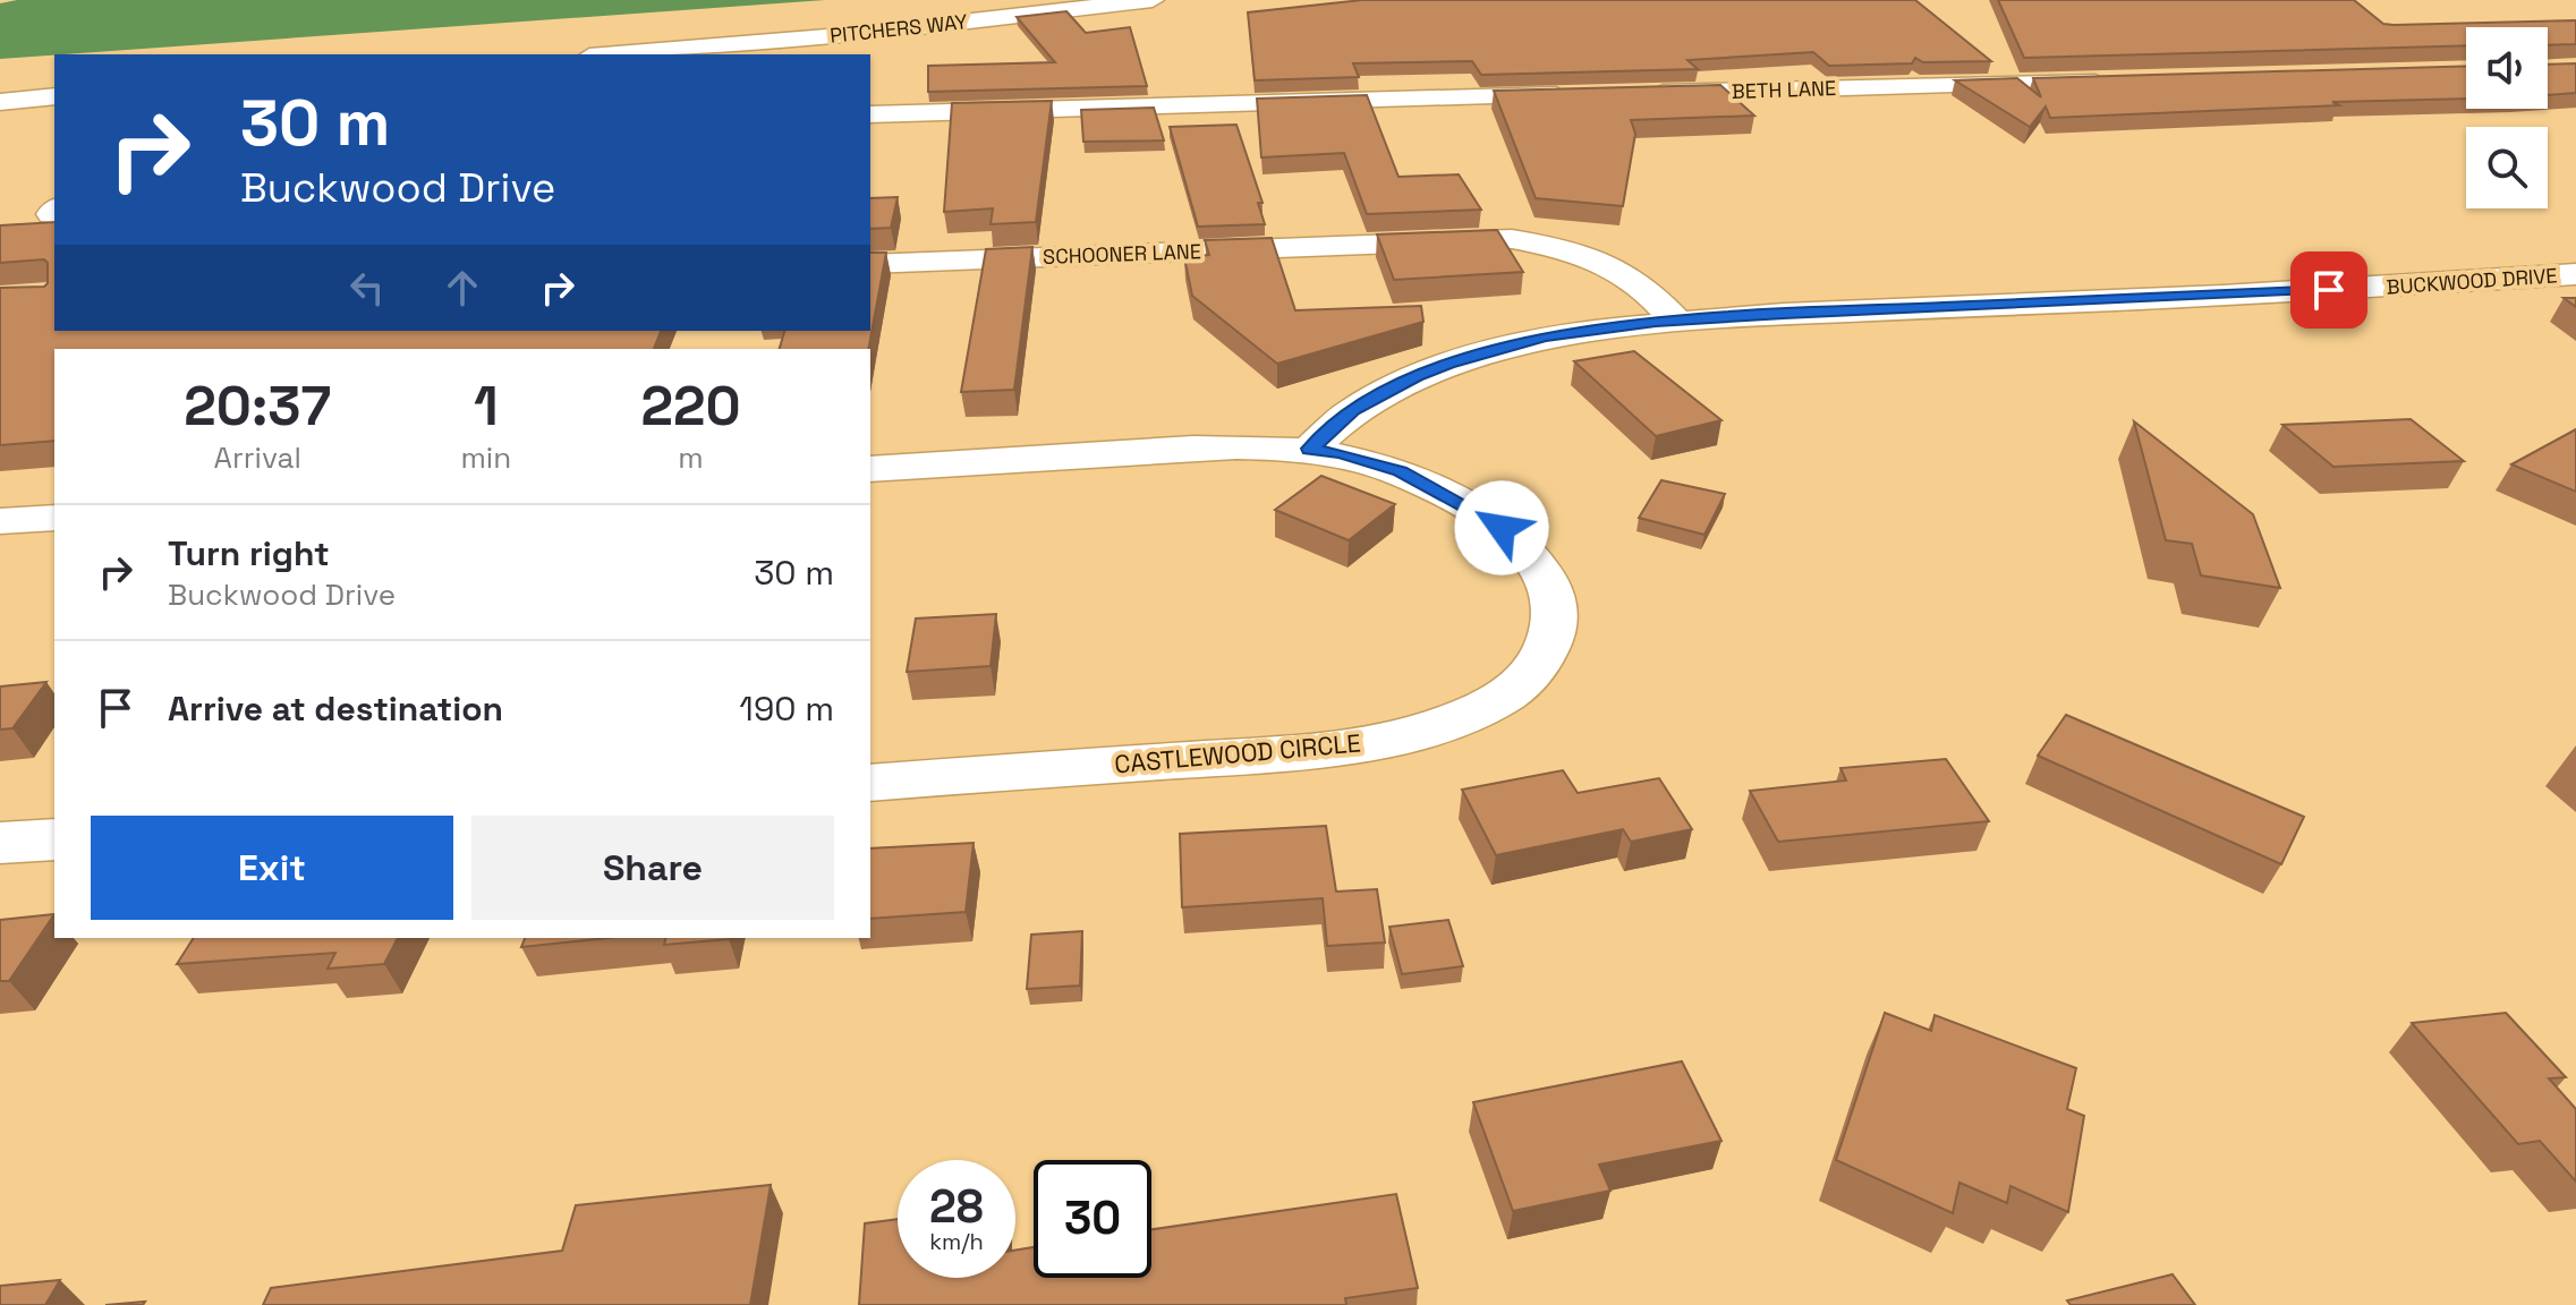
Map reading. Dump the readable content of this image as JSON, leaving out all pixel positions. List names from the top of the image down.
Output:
{
  "streets": {
    "main road": ["PITCHERS WAY"],
    "street": [
      "BETH LANE",
      "SCHOONER LANE",
      "BUCKWOOD DRIVE",
      "CASTLEWOOD CIRCLE"
    ]
  },
  "crossings": [
    ["SCHOONER LANE", "BUCKWOOD DRIVE"],
    ["BUCKWOOD DRIVE", "CASTLEWOOD CIRCLE"]
  ],
  "page": {
    "turn": ["30 m", "Buckwood Drive"],
    "eta": [
      "20:37",
      "Arrival",
      "1",
      "min",
      "220",
      "m"
    ],
    "list": [
      {
        "name": "Turn right",
        "note": "Buckwood Drive",
        "value": "30 m"
      },
      {
        "name": "Arrive at destination",
        "value": "190 m"
      }
    ],
    "buttons": ["Exit", "Share"],
    "speed": "28 km/h",
    "limit": "30"
  }
}
